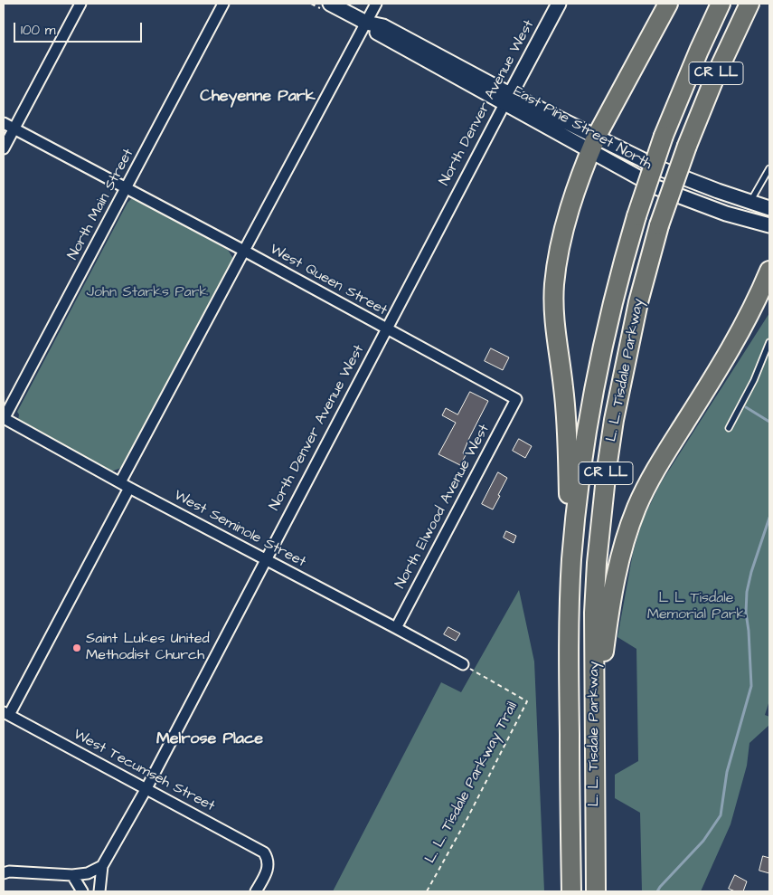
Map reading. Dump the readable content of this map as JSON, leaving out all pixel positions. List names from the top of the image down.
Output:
{
  "streets": {
    "highway": ["CR LL", "L. L. Tisdale Parkway"],
    "street": [
      "North Denver Avenue West",
      "East Pine Street North",
      "North Main Street",
      "West Queen Street",
      "North Elwood Avenue West",
      "West Seminole Street",
      "West Tecumseh Street"
    ],
    "path": ["L. L. Tisdale Parkway Trail"]
  },
  "crossings": [
    ["North Denver Avenue West", "East Pine Street North"],
    ["North Denver Avenue West", "West Queen Street"],
    ["North Denver Avenue West", "West Seminole Street"],
    ["North Denver Avenue West", "West Tecumseh Street"],
    ["North Main Street", "West Queen Street"],
    ["North Main Street", "West Seminole Street"],
    ["West Queen Street", "North Elwood Avenue West"],
    ["North Elwood Avenue West", "West Seminole Street"],
    ["West Seminole Street", "L. L. Tisdale Parkway Trail"]
  ],
  "districts": ["Cheyenne Park", "Melrose Place"],
  "parks": ["John Starks Park", "L L Tisdale Memorial Park"],
  "places": ["Saint Lukes United Methodist Church"],
  "scale_bar": "100 m"
}
